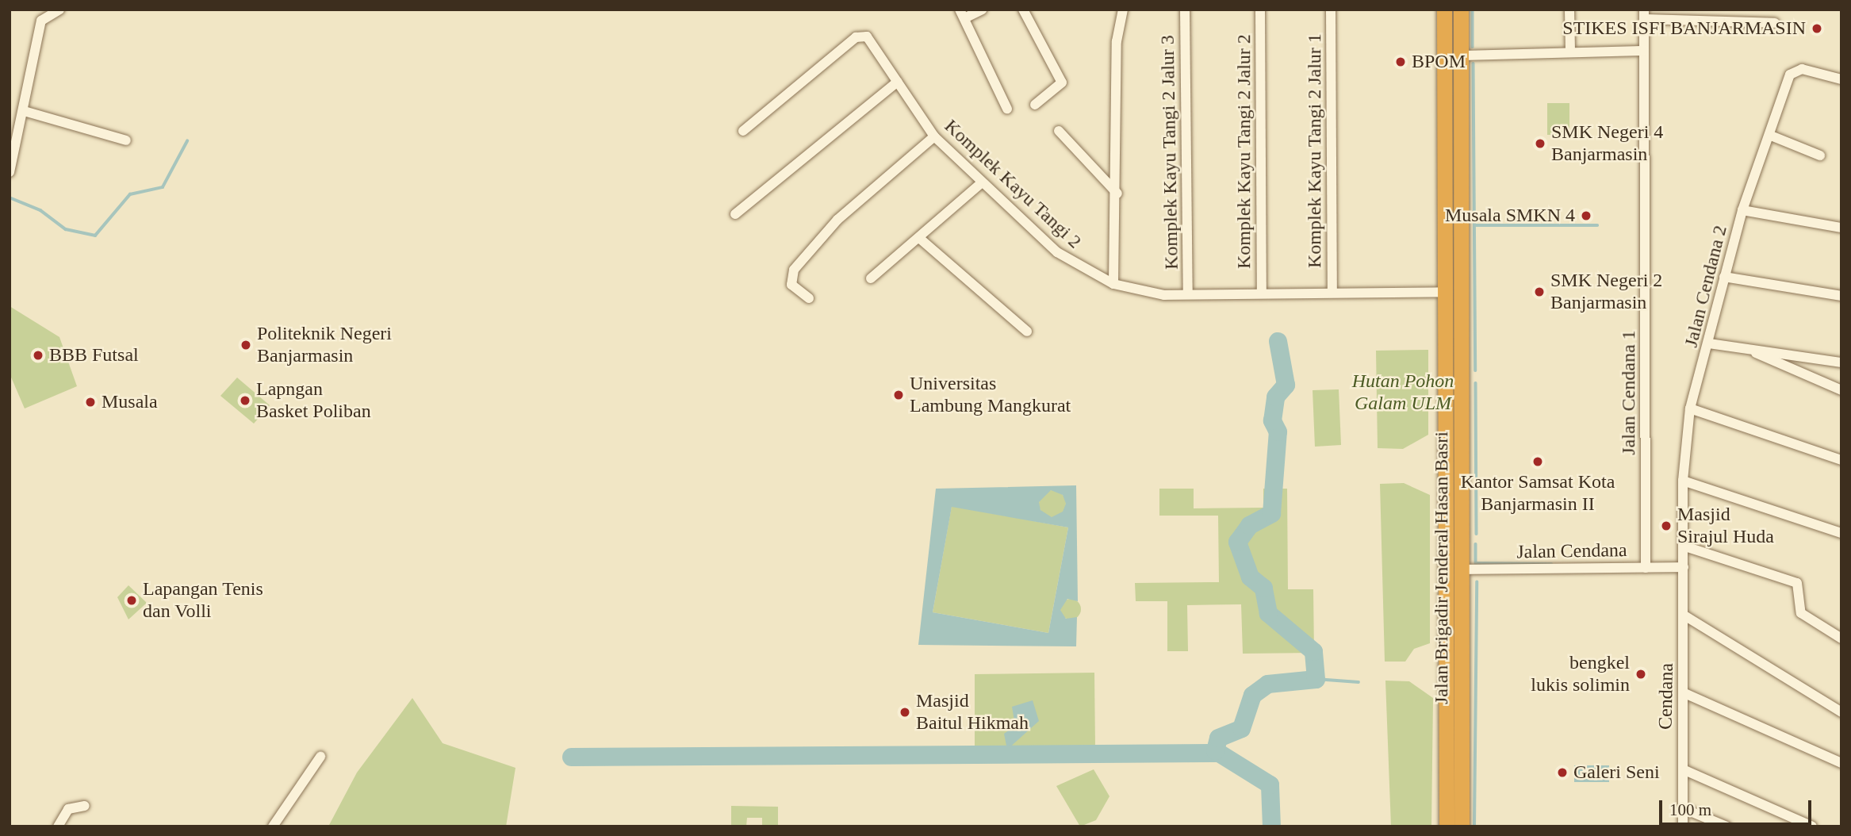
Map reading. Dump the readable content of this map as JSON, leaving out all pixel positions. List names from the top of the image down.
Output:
{
  "streets": {
    "highway": ["Jalan Brigadir Jenderal Hasan Basri"],
    "street": [
      "Komplek Kayu Tangi 2 Jalur 1",
      "Komplek Kayu Tangi 2 Jalur 2",
      "Komplek Kayu Tangi 2 Jalur 3",
      "Komplek Kayu Tangi 2",
      "Jalan Cendana 2",
      "Jalan Cendana 1",
      "Jalan Cendana",
      "Cendana"
    ]
  },
  "crossings": [
    ["Komplek Kayu Tangi 2 Jalur 1", "Komplek Kayu Tangi 2"],
    ["Komplek Kayu Tangi 2 Jalur 2", "Komplek Kayu Tangi 2"],
    ["Komplek Kayu Tangi 2 Jalur 3", "Komplek Kayu Tangi 2"],
    ["Komplek Kayu Tangi 2", "Jalan Brigadir Jenderal Hasan Basri"],
    ["Jalan Cendana 2", "Jalan Cendana"],
    ["Jalan Cendana 2", "Cendana"],
    ["Jalan Cendana 1", "Jalan Cendana"],
    ["Jalan Cendana", "Jalan Brigadir Jenderal Hasan Basri"],
    ["Jalan Cendana", "Cendana"]
  ],
  "parks": ["Hutan Pohon Galam ULM"],
  "places": [
    "STIKES ISFI BANJARMASIN",
    "BPOM",
    "SMK Negeri 4 Banjarmasin",
    "Musala SMKN 4",
    "SMK Negeri 2 Banjarmasin",
    "Politeknik Negeri Banjarmasin",
    "BBB Futsal",
    "Universitas Lambung Mangkurat",
    "Lapngan Basket Poliban",
    "Musala",
    "Kantor Samsat Kota Banjarmasin II",
    "Masjid Sirajul Huda",
    "Lapangan Tenis dan Volli",
    "bengkel lukis solimin",
    "Masjid Baitul Hikmah",
    "Galeri Seni"
  ],
  "scale_bar": "100 m"
}
